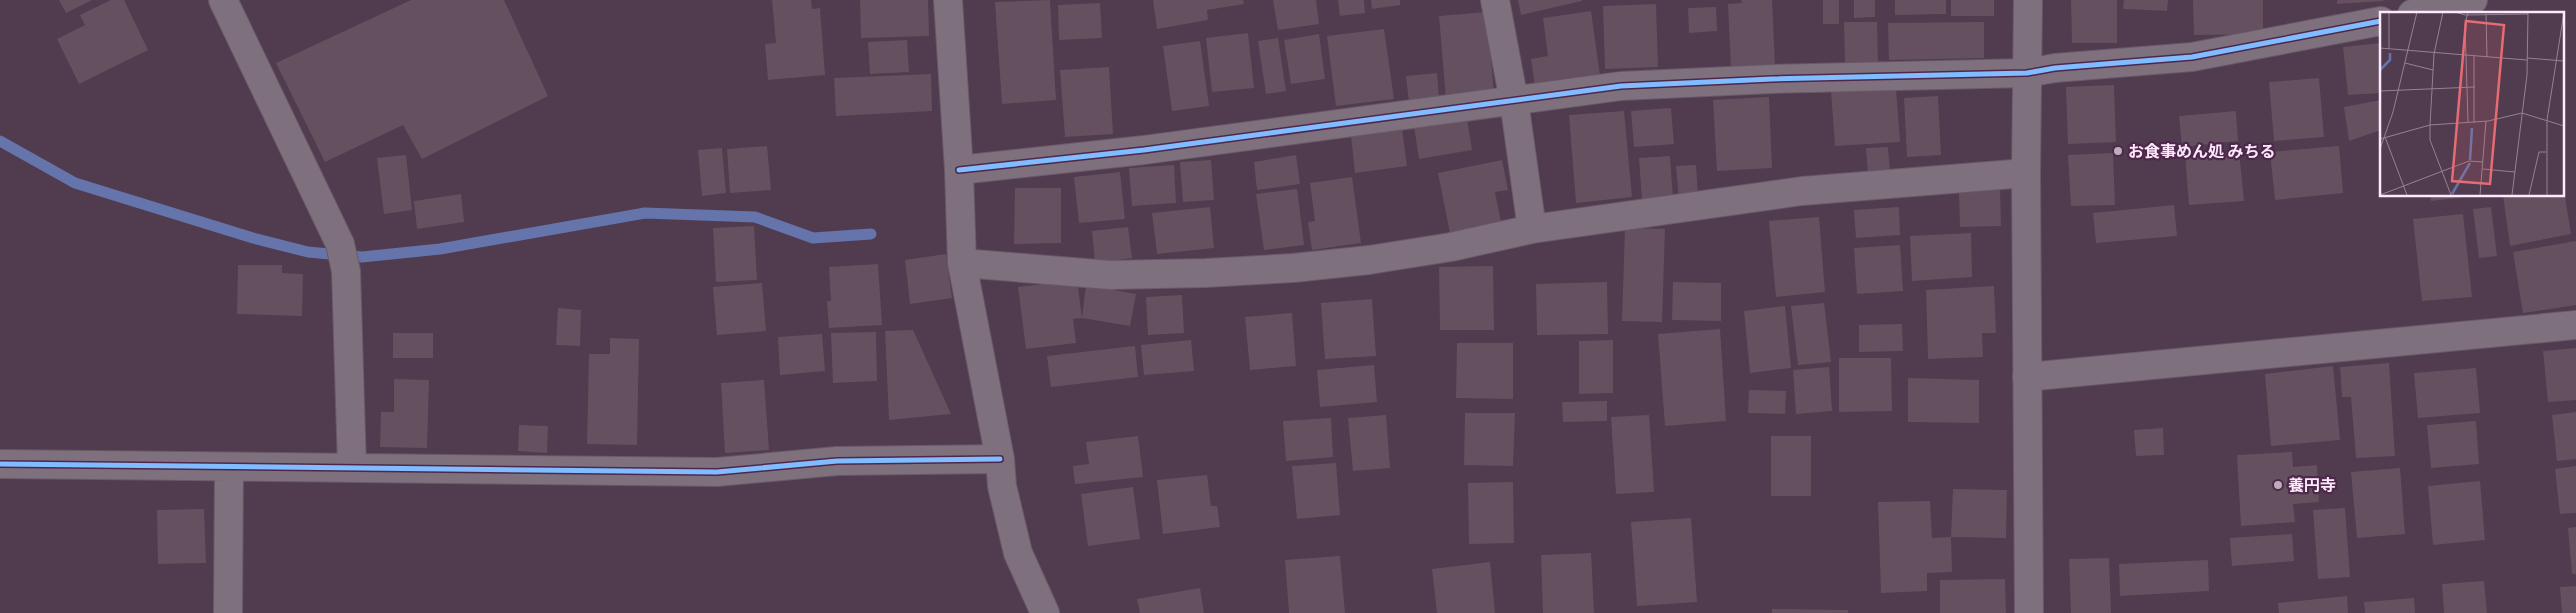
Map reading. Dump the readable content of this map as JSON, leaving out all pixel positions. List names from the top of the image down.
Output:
{
  "places": ["お食事めん処 みちる", "養円寺"]
}
